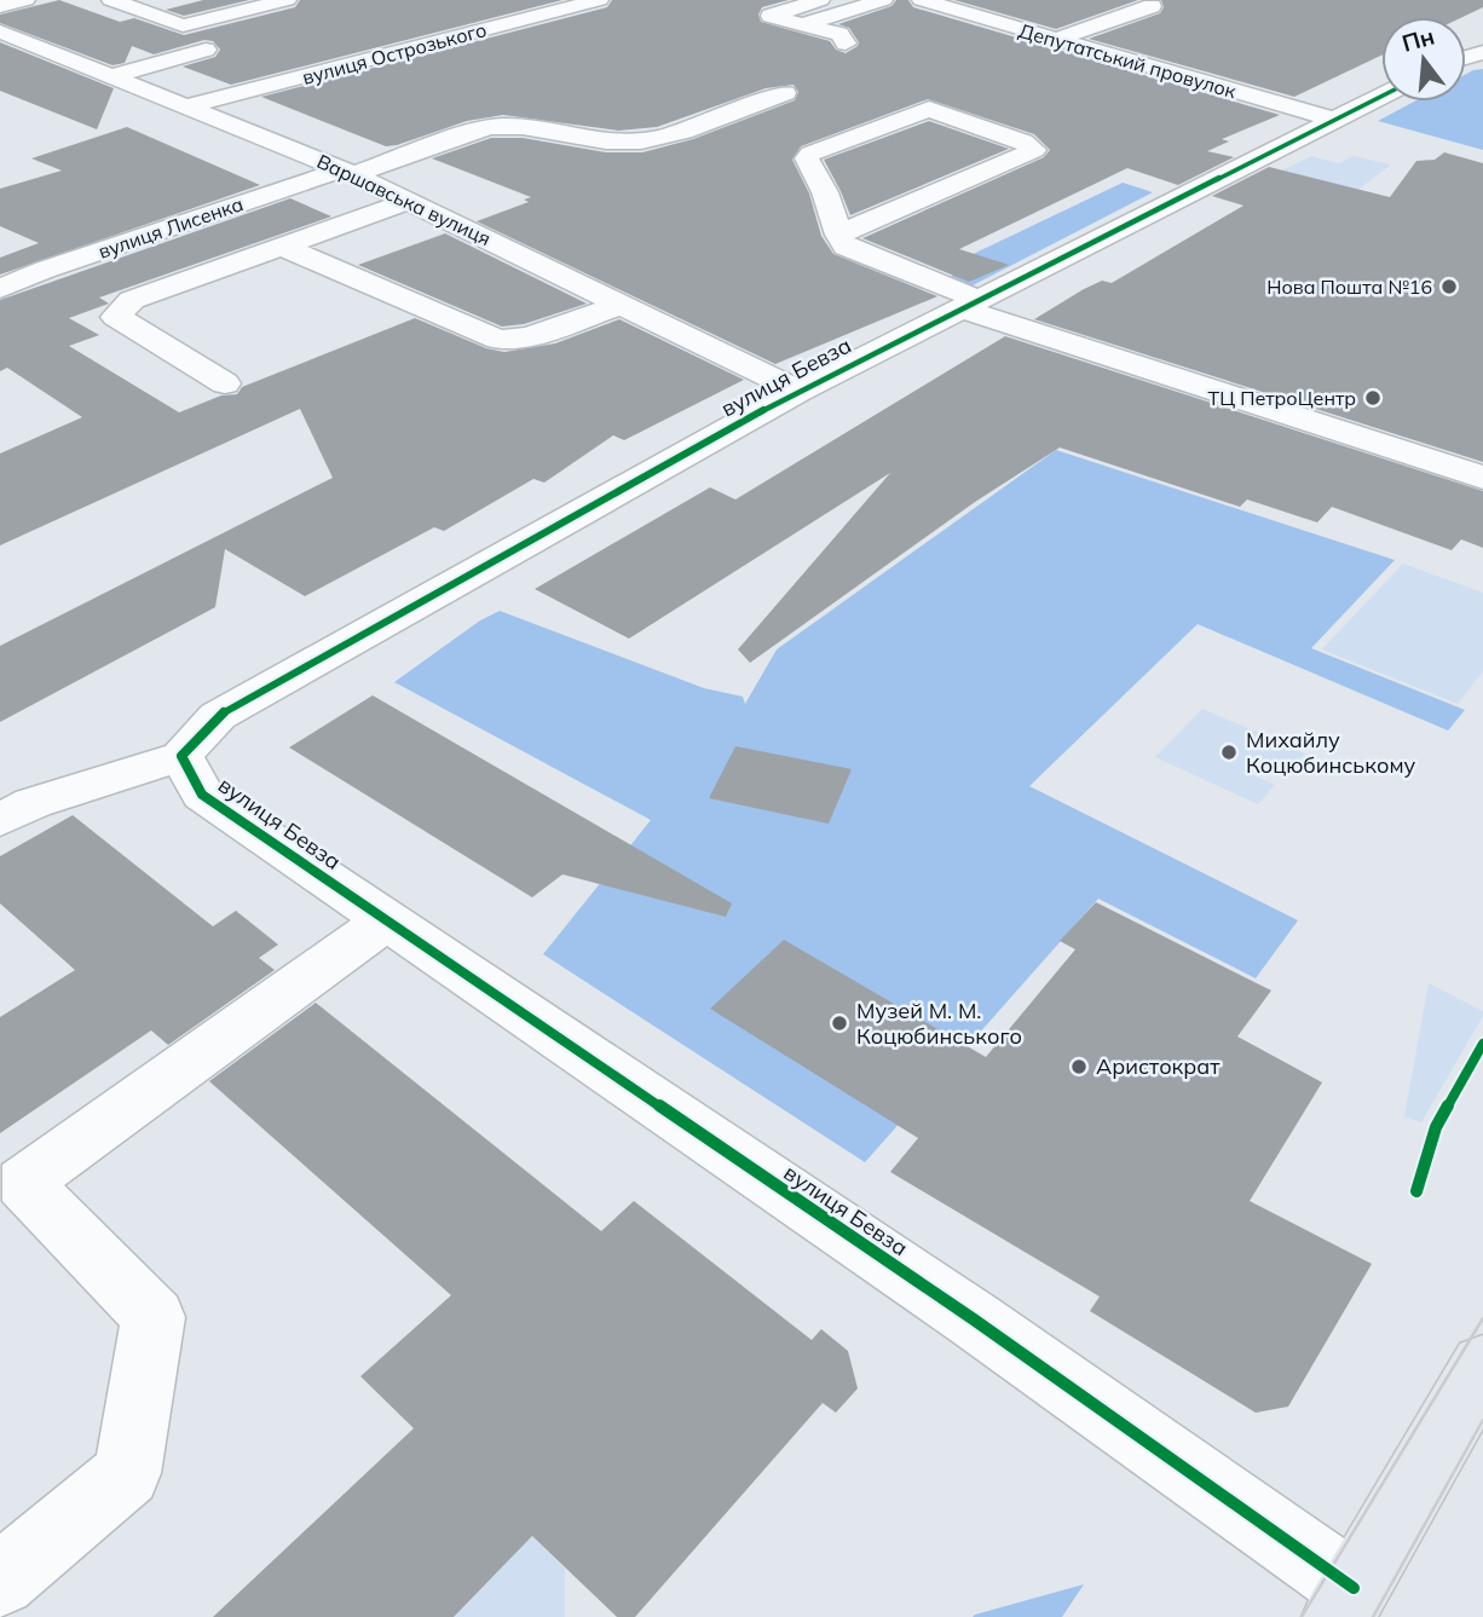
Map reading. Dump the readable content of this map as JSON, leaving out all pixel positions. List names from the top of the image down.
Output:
{
  "streets": {
    "street": [
      "вулиця Острозького",
      "Депутатський провулок",
      "Варшавська вулиця",
      "вулиця Лисенка",
      "вулиця Бевза"
    ]
  },
  "crossings": [
    ["вулиця Острозького", "Варшавська вулиця"],
    ["Депутатський провулок", "вулиця Бевза"],
    ["Варшавська вулиця", "вулиця Лисенка"],
    ["Варшавська вулиця", "вулиця Бевза"]
  ],
  "places": [
    "Нова Пошта №16",
    "ТЦ ПетроЦентр",
    "Михайлу Коцюбинському",
    "Музей М. М. Коцюбинського",
    "Аристократ"
  ],
  "north": "top"
}
